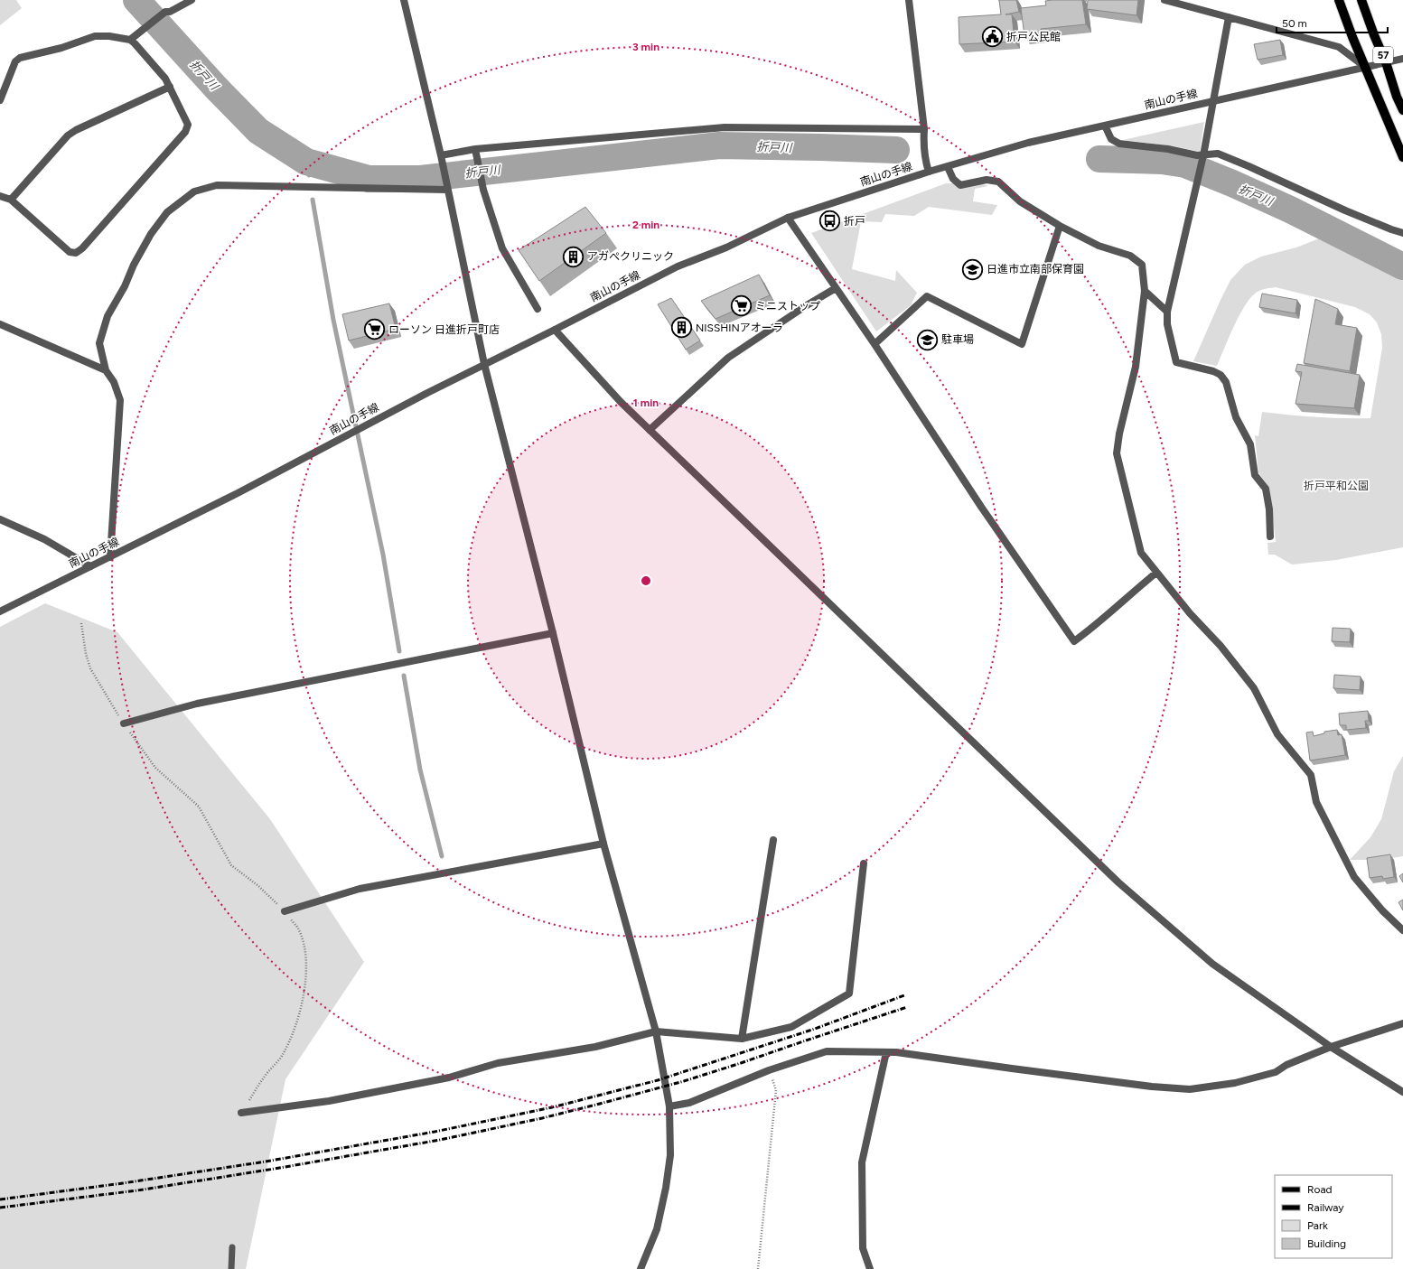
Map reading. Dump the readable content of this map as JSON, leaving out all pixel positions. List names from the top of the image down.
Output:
{
  "streets": {
    "main road": ["57"],
    "street": ["南山の手線"]
  },
  "crossings": [
    ["57", "南山の手線"]
  ],
  "water": ["折戸川"],
  "parks": ["折戸平和公園"],
  "places": {
    "public building": ["折戸公民館"],
    "bus stop": ["折戸"],
    "building": ["アガぺクリニック", "NISSHINアオーラ"],
    "school or university": ["日進市立南部保育園", "駐車場"],
    "supermarket": ["ミニストップ", "ローソン 日進折戸町店"]
  },
  "legend": [
    "Road",
    "Railway",
    "Park",
    "Building"
  ],
  "scale_bar": "50 m",
  "rings": ["3 min", "2 min", "1 min"]
}
